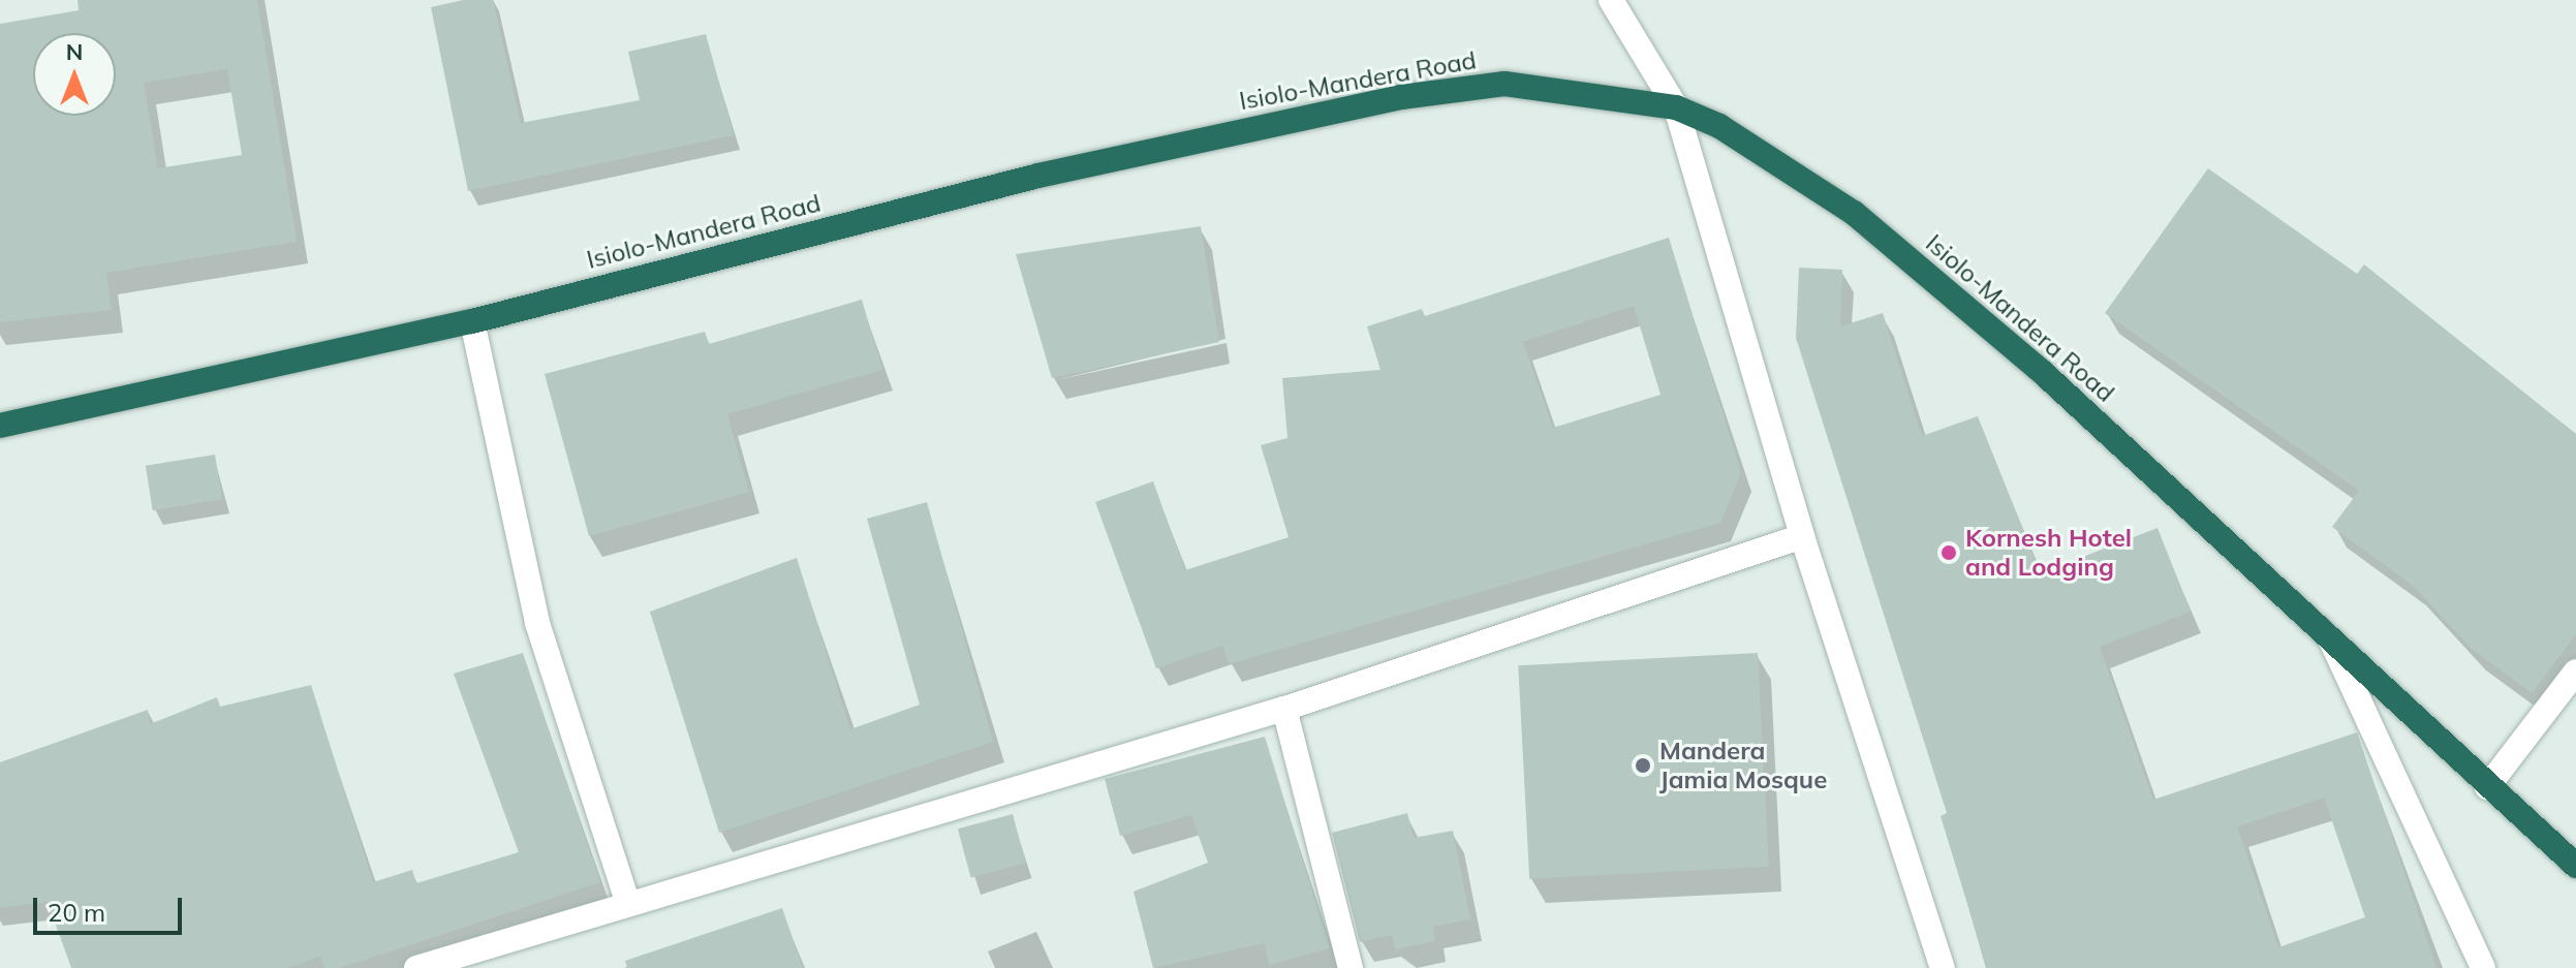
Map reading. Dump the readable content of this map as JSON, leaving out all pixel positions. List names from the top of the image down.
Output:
{
  "streets": {
    "highway": ["Isiolo-Mandera Road"]
  },
  "places": ["Kornesh Hotel and Lodging", "Mandera Jamia Mosque"],
  "scale_bar": "20 m",
  "north": "top"
}
